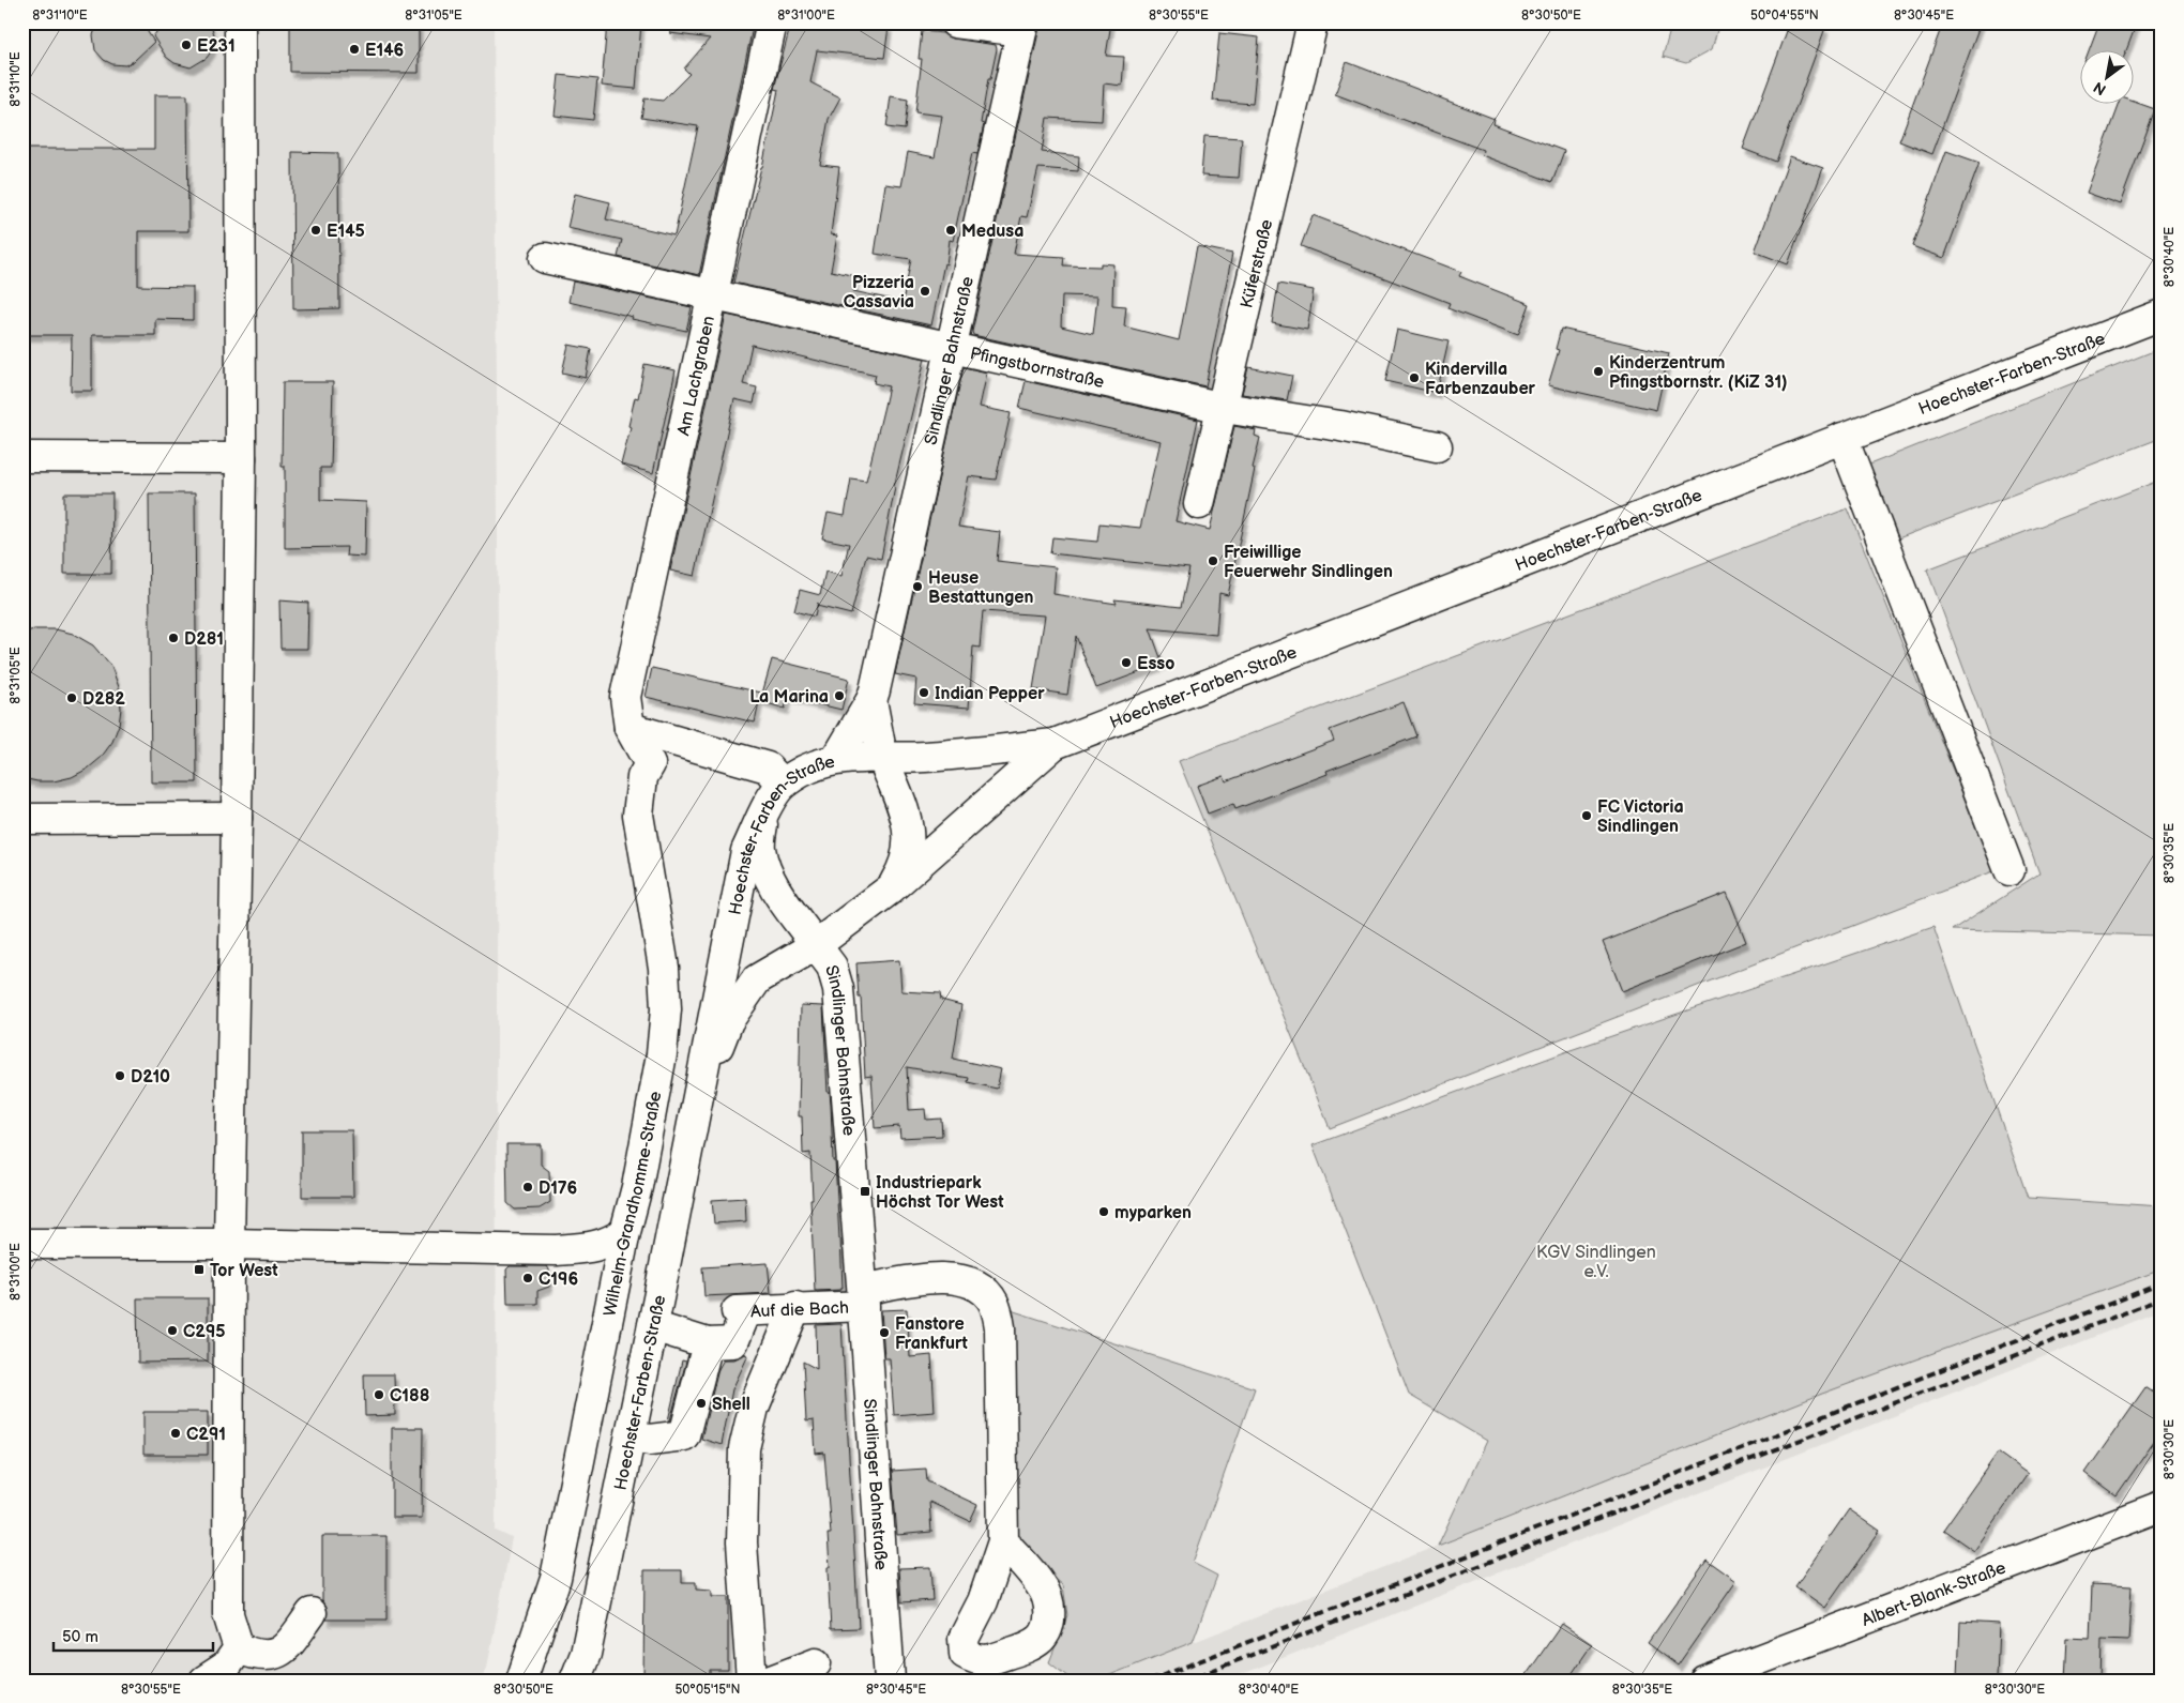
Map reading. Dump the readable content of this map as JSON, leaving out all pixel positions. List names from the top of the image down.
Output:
{
  "streets": {
    "street": [
      "Küferstraße",
      "Sindlinger Bahnstraße",
      "Pfingstbornstraße",
      "Hoechster-Farben-Straße",
      "Am Lachgraben",
      "Wilhelm-Grandhomme-Straße",
      "Auf die Bach",
      "Albert-Blank-Straße"
    ]
  },
  "crossings": [
    ["Küferstraße", "Pfingstbornstraße"],
    ["Sindlinger Bahnstraße", "Pfingstbornstraße"],
    ["Sindlinger Bahnstraße", "Hoechster-Farben-Straße"],
    ["Sindlinger Bahnstraße", "Auf die Bach"],
    ["Pfingstbornstraße", "Am Lachgraben"]
  ],
  "parks": ["KGV Sindlingen e.V."],
  "places": {
    "other": [
      "E231",
      "E146",
      "E145",
      "Medusa",
      "Pizzeria Cassavia",
      "Kinderzentrum Pfingstbornstr. (KiZ 31)",
      "Kindervilla Farbenzauber",
      "Freiwillige Feuerwehr Sindlingen",
      "Heuse Bestattungen",
      "D281",
      "Esso",
      "Indian Pepper",
      "La Marina",
      "D282",
      "FC Victoria Sindlingen",
      "D210",
      "D176",
      "myparken",
      "C196",
      "C295",
      "Fanstore Frankfurt",
      "C188",
      "Shell",
      "C291"
    ],
    "transit": ["Industriepark Höchst Tor West", "Tor West"]
  },
  "scale_bar": "50 m",
  "north": "bottom left",
  "coordinates": [
    "8°31'10\"E",
    "8°31'05\"E",
    "8°31'00\"E",
    "8°30'55\"E",
    "8°30'50\"E",
    "50°04'55\"N",
    "8°30'45\"E",
    "8°30'40\"E",
    "8°30'35\"E",
    "8°30'30\"E",
    "50°05'15\"N"
  ]
}
